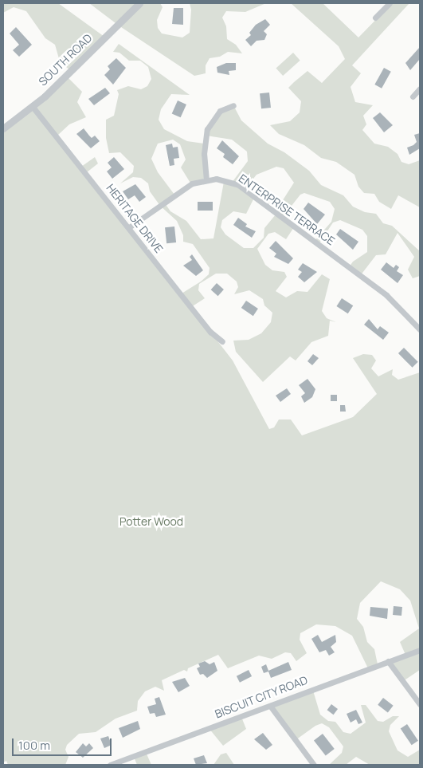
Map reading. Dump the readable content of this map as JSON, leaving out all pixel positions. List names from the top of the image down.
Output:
{
  "streets": {
    "street": [
      "SOUTH ROAD",
      "ENTERPRISE TERRACE",
      "HERITAGE DRIVE",
      "BISCUIT CITY ROAD"
    ]
  },
  "crossings": [
    ["SOUTH ROAD", "HERITAGE DRIVE"],
    ["ENTERPRISE TERRACE", "HERITAGE DRIVE"]
  ],
  "parks": ["Potter Wood"],
  "scale_bar": "100 m"
}
